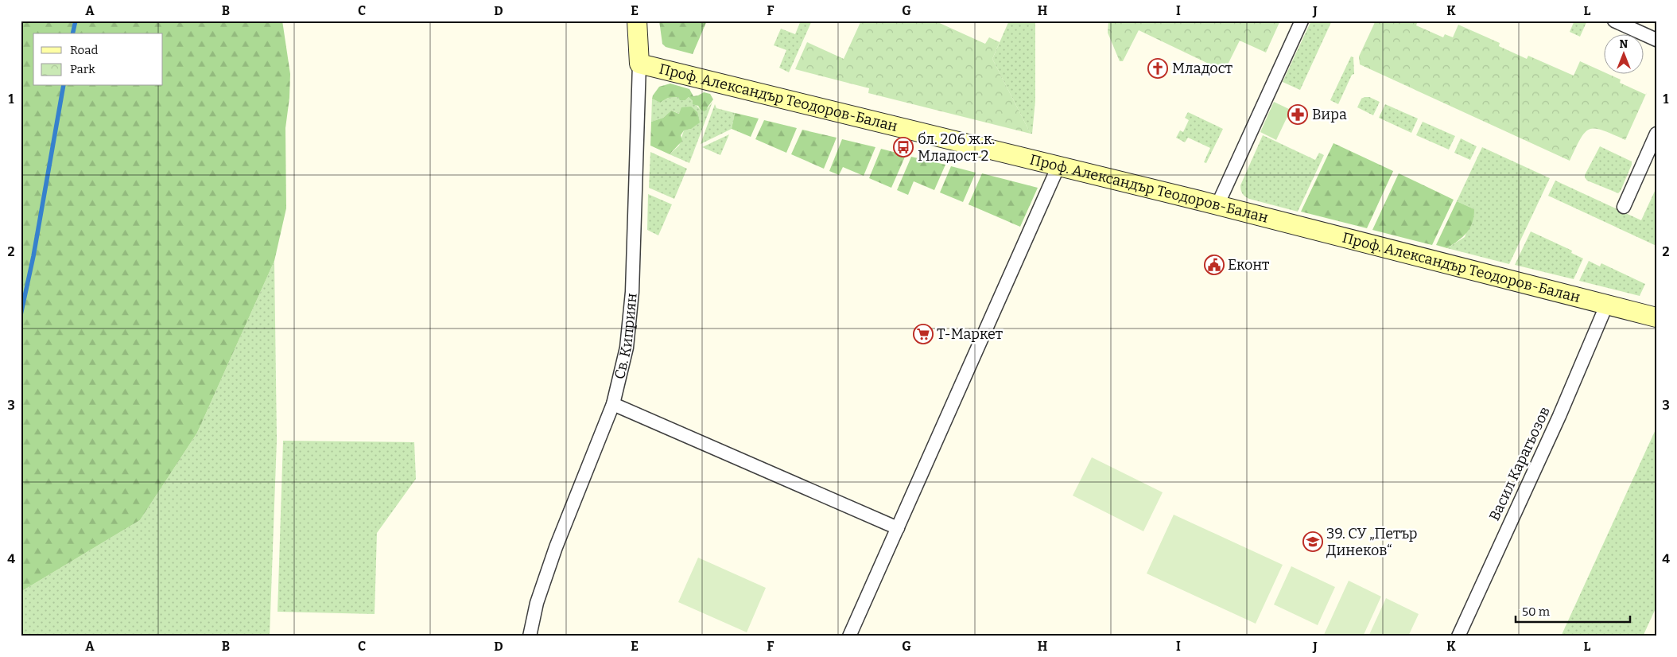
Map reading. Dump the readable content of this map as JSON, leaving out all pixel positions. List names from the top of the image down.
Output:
{
  "streets": {
    "street": ["Проф. Александър Теодоров-Балан", "Св. Киприян", "Васил Карагьозов"]
  },
  "crossings": [
    ["Проф. Александър Теодоров-Балан", "Св. Киприян"],
    ["Проф. Александър Теодоров-Балан", "Васил Карагьозов"]
  ],
  "places": {
    "church": ["Младост"],
    "pharmacy": ["Вира"],
    "bus stop": ["бл. 206 ж.к. Младост 2"],
    "public building": ["Еконт"],
    "supermarket": ["Т-Маркет"],
    "school or university": ["39. СУ „Петър Динеков“"]
  },
  "legend": ["Road", "Park"],
  "scale_bar": "50 m",
  "north": "top",
  "grid": {
    "columns": [
      "A",
      "B",
      "C",
      "D",
      "E",
      "F",
      "G",
      "H",
      "I",
      "J",
      "K",
      "L"
    ],
    "rows": [
      "1",
      "2",
      "3",
      "4"
    ]
  }
}
